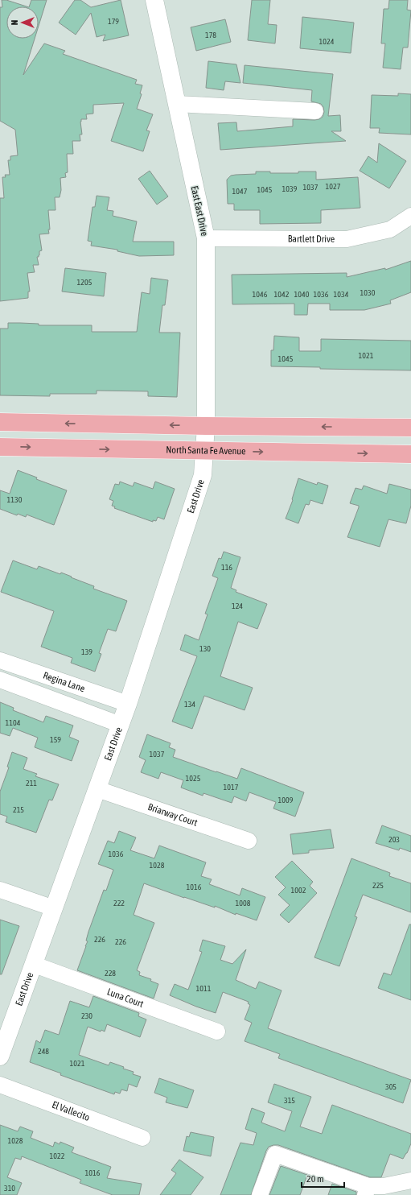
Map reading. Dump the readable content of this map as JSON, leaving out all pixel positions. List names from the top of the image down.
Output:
{
  "streets": {
    "main road": ["North Santa Fe Avenue"],
    "street": [
      "East East Drive",
      "Bartlett Drive",
      "East Drive",
      "Regina Lane",
      "Briarway Court",
      "Luna Court",
      "El Vallecito"
    ]
  },
  "crossings": [
    ["East East Drive", "Bartlett Drive"],
    ["East East Drive", "East Drive"],
    ["North Santa Fe Avenue", "East Drive"],
    ["East Drive", "Regina Lane"],
    ["East Drive", "Briarway Court"],
    ["East Drive", "Luna Court"]
  ],
  "house_numbers": [
    "179",
    "178",
    "1024",
    "1027",
    "1037",
    "1039",
    "1045",
    "1047",
    "1205",
    "1030",
    "1046",
    "1042",
    "1040",
    "1036",
    "1034",
    "1021",
    "1045",
    "1130",
    "116",
    "124",
    "130",
    "139",
    "134",
    "1104",
    "159",
    "1037",
    "1025",
    "211",
    "1017",
    "1009",
    "215",
    "203",
    "1036",
    "1028",
    "225",
    "1016",
    "1002",
    "222",
    "1008",
    "226",
    "226",
    "228",
    "1011",
    "230",
    "248",
    "1021",
    "305",
    "315",
    "1028",
    "1022",
    "1016",
    "310"
  ],
  "scale_bar": "20 m",
  "north": "left"
}
